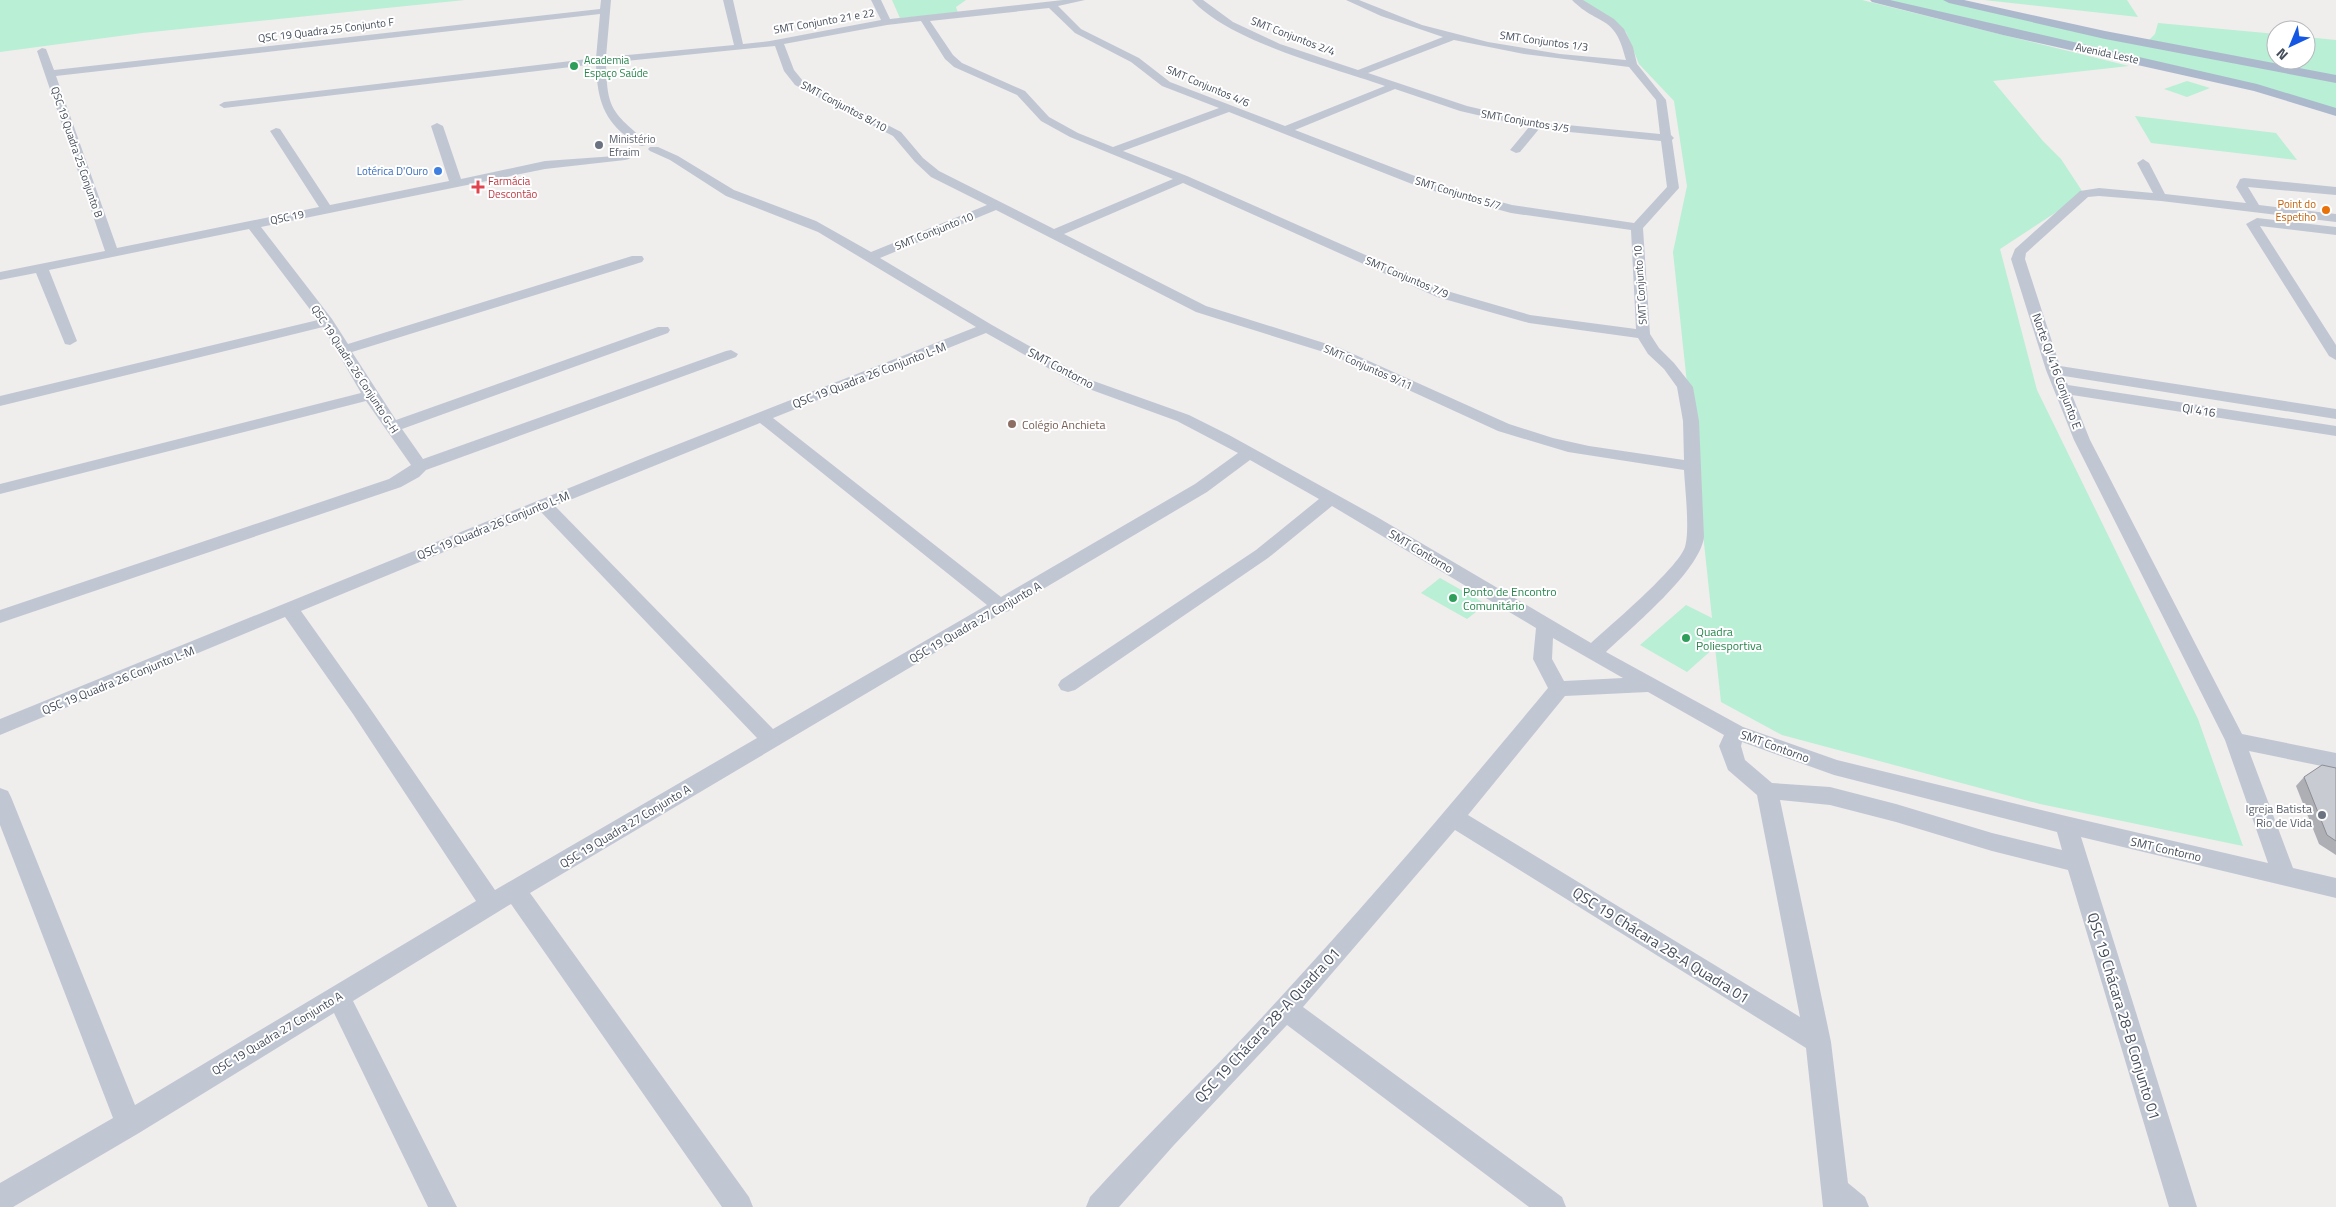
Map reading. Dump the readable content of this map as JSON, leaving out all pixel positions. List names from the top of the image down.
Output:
{
  "streets": {
    "main road": ["Avenida Leste"],
    "street": [
      "SMT Conjunto 21 e 22",
      "QSC 19 Quadra 25 Conjunto F",
      "SMT Conjuntos 2/4",
      "SMT Conjuntos 1/3",
      "SMT Conjuntos 4/6",
      "SMT Conjuntos 8/10",
      "SMT Conjuntos 3/5",
      "QSC 19 Quadra 25 Conjunto B",
      "SMT Conjuntos 5/7",
      "QSC 19",
      "SMT Contjunto 10",
      "SMT Conjuntos 7/9",
      "SMT Conjunto 10",
      "SMT Conjuntos 9/11",
      "SMT Contorno",
      "QSC 19 Quadra 26 Conjunto G-H",
      "Norte QI 416 Conjunto E",
      "QSC 19 Quadra 26 Conjunto L-M",
      "QI 416",
      "QSC 19 Quadra 27 Conjunto A",
      "QSC 19 Chácara 28-A Quadra 01",
      "QSC 19 Chácara 28-B Conjunto 01"
    ]
  },
  "crossings": [
    ["SMT Conjunto 21 e 22", "SMT Conjuntos 4/6"],
    ["SMT Conjunto 21 e 22", "SMT Conjuntos 8/10"],
    ["QSC 19 Quadra 25 Conjunto F", "QSC 19 Quadra 25 Conjunto B"],
    ["SMT Conjuntos 2/4", "SMT Conjuntos 3/5"],
    ["SMT Conjuntos 1/3", "SMT Conjunto 10"],
    ["SMT Conjuntos 4/6", "SMT Conjuntos 5/7"],
    ["SMT Conjuntos 8/10", "SMT Contjunto 10"],
    ["SMT Conjuntos 8/10", "SMT Conjuntos 9/11"],
    ["SMT Conjuntos 3/5", "SMT Conjunto 10"],
    ["QSC 19 Quadra 25 Conjunto B", "QSC 19"],
    ["SMT Conjuntos 5/7", "SMT Conjunto 10"],
    ["QSC 19", "SMT Contorno"],
    ["QSC 19", "QSC 19 Quadra 26 Conjunto G-H"],
    ["SMT Contjunto 10", "SMT Contorno"],
    ["SMT Conjuntos 7/9", "SMT Conjunto 10"],
    ["SMT Conjunto 10", "SMT Conjuntos 9/11"],
    ["SMT Conjunto 10", "SMT Contorno"],
    ["SMT Contorno", "Norte QI 416 Conjunto E"],
    ["SMT Contorno", "QSC 19 Quadra 26 Conjunto L-M"],
    ["SMT Contorno", "QSC 19 Quadra 27 Conjunto A"],
    ["SMT Contorno", "QSC 19 Chácara 28-B Conjunto 01"],
    ["Norte QI 416 Conjunto E", "QI 416"]
  ],
  "places": {
    "other": [
      "Academia Espaço Saúde",
      "Ministério Efraim",
      "Lotérica D'Ouro",
      "Point do Espetiho",
      "Colégio Anchieta",
      "Ponto de Encontro Comunitário",
      "Quadra Poliesportiva",
      "Igreja Batista Rio de Vida"
    ],
    "health": ["Farmácia Descontão"]
  },
  "north": "bottom left"
}
